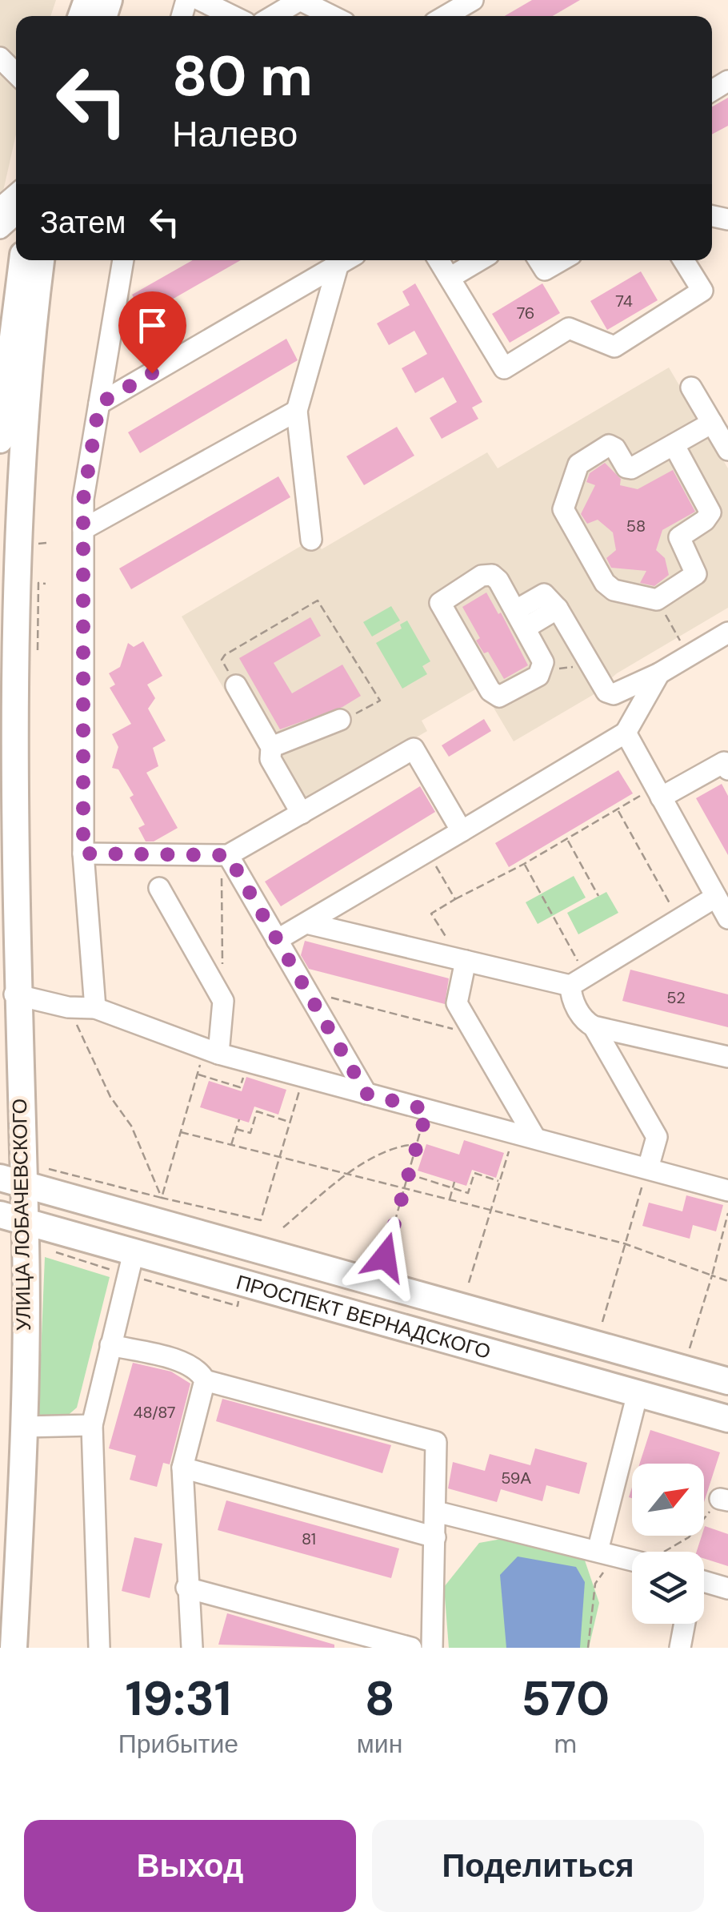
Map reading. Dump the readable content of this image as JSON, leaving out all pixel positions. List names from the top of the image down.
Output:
{
  "streets": {
    "main road": ["УЛИЦА ЛОБАЧЕВСКОГО", "ПРОСПЕКТ ВЕРНАДСКОГО"]
  },
  "crossings": [
    ["УЛИЦА ЛОБАЧЕВСКОГО", "ПРОСПЕКТ ВЕРНАДСКОГО"]
  ],
  "house_numbers": [
    "74",
    "76",
    "58",
    "52",
    "48/87",
    "59А",
    "81"
  ],
  "north": "top right",
  "page": {
    "turn": ["80 m", "Налево"],
    "then": "Затем",
    "eta": [
      "19:31",
      "Прибытие",
      "8",
      "мин",
      "570",
      "m"
    ],
    "buttons": ["Выход", "Поделиться"]
  }
}
